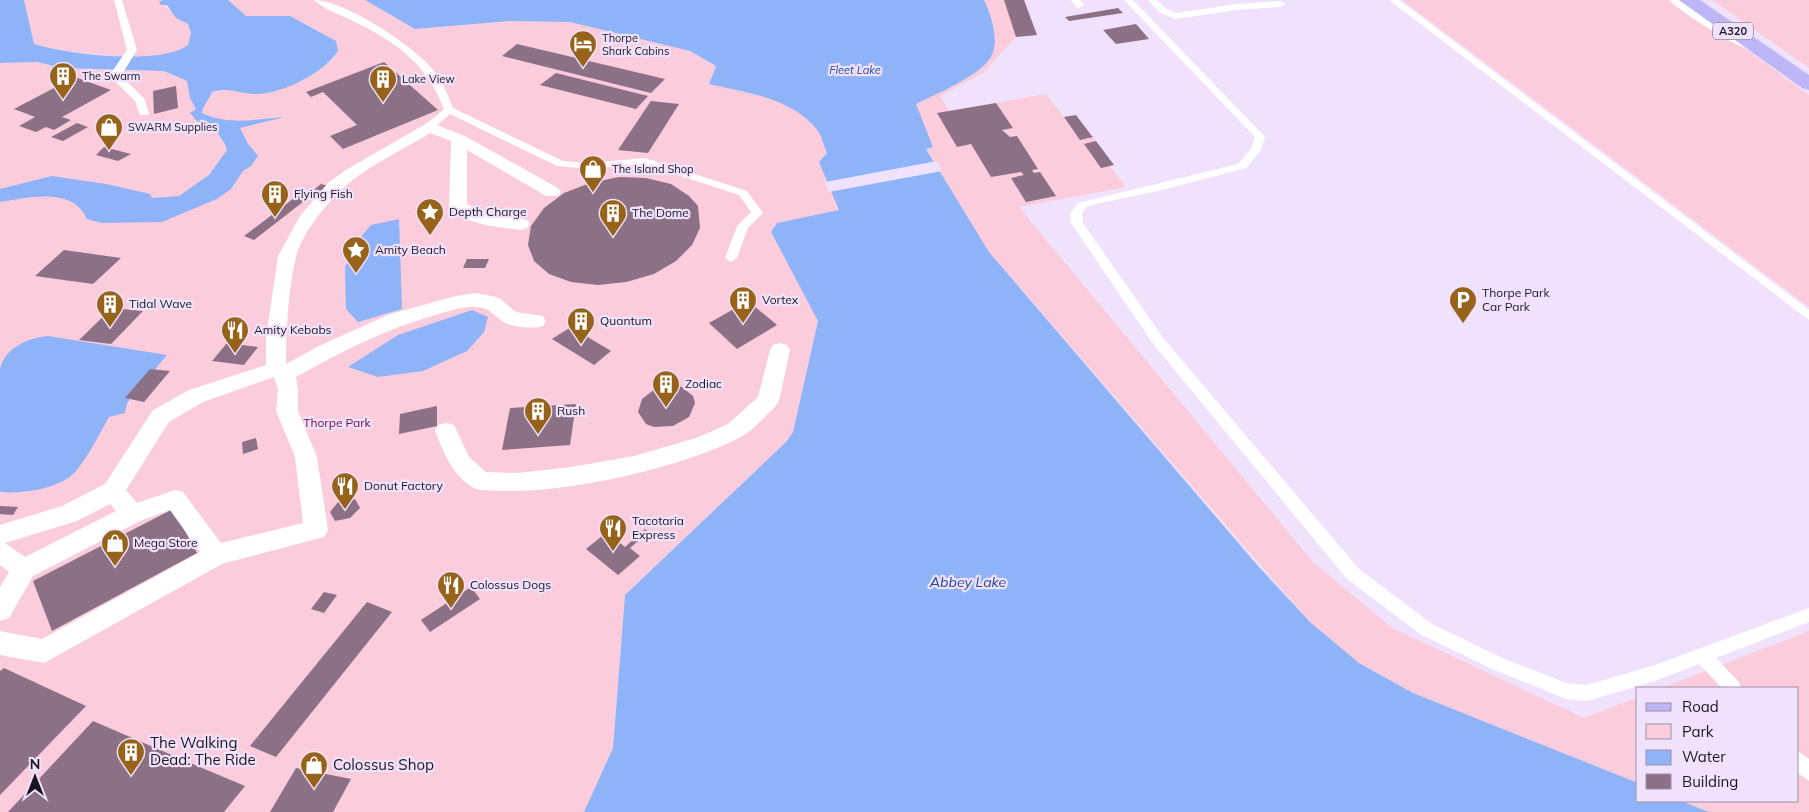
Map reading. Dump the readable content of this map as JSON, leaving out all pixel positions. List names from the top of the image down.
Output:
{
  "streets": {
    "main road": ["A320"]
  },
  "water": ["Fleet Lake", "Abbey Lake"],
  "parks": ["Thorpe Park"],
  "places": {
    "hotel": ["Thorpe Shark Cabins"],
    "building": [
      "The Swarm",
      "Lake View",
      "Flying Fish",
      "The Dome",
      "Vortex",
      "Tidal Wave",
      "Quantum",
      "Zodiac",
      "Rush",
      "The Walking Dead: The Ride"
    ],
    "shop": [
      "SWARM Supplies",
      "The Island Shop",
      "Mega Store",
      "Colossus Shop"
    ],
    "place": ["Depth Charge", "Amity Beach"],
    "parking": ["Thorpe Park Car Park"],
    "restaurant": [
      "Amity Kebabs",
      "Donut Factory",
      "Tacotaria Express",
      "Colossus Dogs"
    ]
  },
  "legend": [
    "Road",
    "Park",
    "Water",
    "Building"
  ],
  "north": "top"
}
